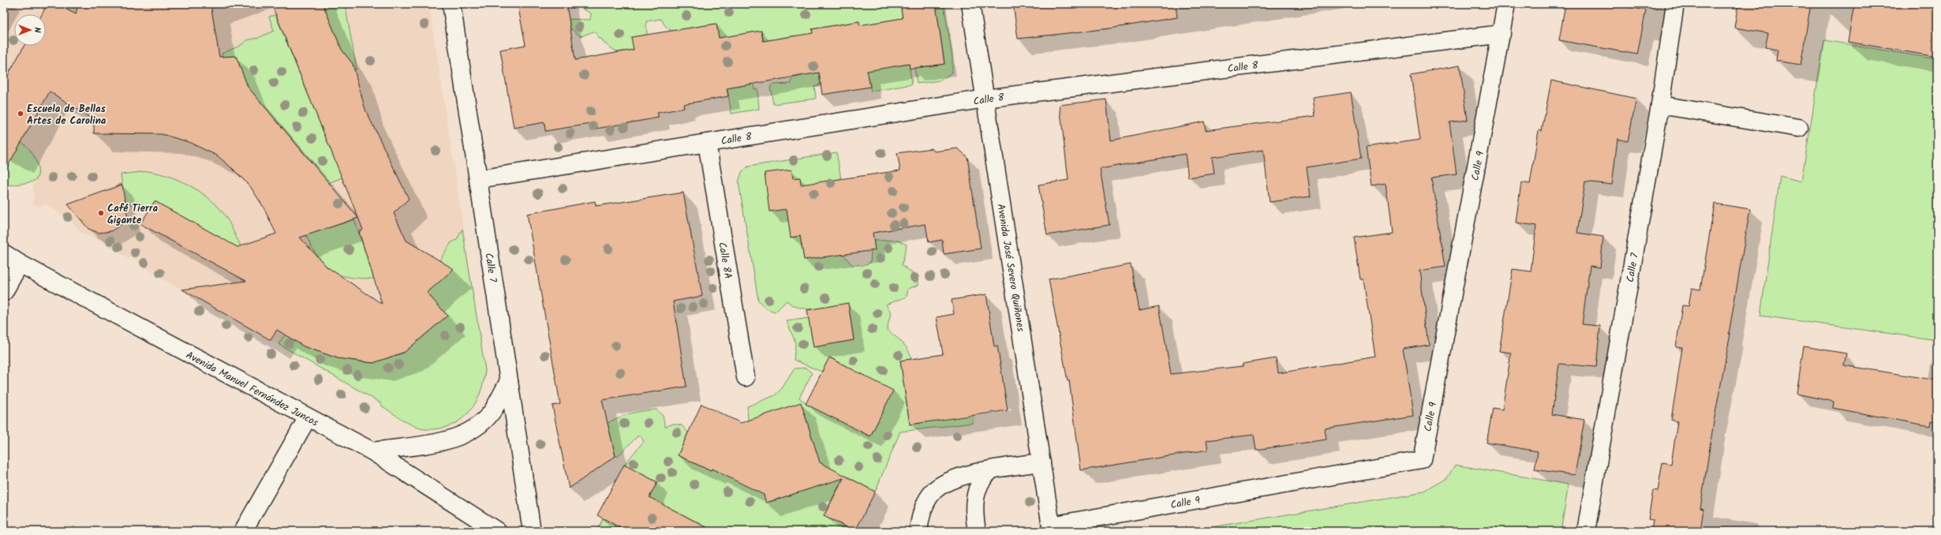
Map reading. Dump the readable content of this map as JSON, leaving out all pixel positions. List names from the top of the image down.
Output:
{
  "streets": {
    "street": [
      "Calle 8",
      "Calle 9",
      "Calle 8A",
      "Calle 7",
      "Avenida José Severo Quiñones",
      "Avenida Manuel Fernández Juncos"
    ]
  },
  "crossings": [
    ["Calle 8", "Calle 9"],
    ["Calle 8", "Calle 8A"],
    ["Calle 8", "Calle 7"],
    ["Calle 8", "Avenida José Severo Quiñones"],
    ["Calle 9", "Avenida José Severo Quiñones"]
  ],
  "places": ["Escuela de Bellas Artes de Carolina", "Café Tierra Gigante"],
  "north": "right"
}
